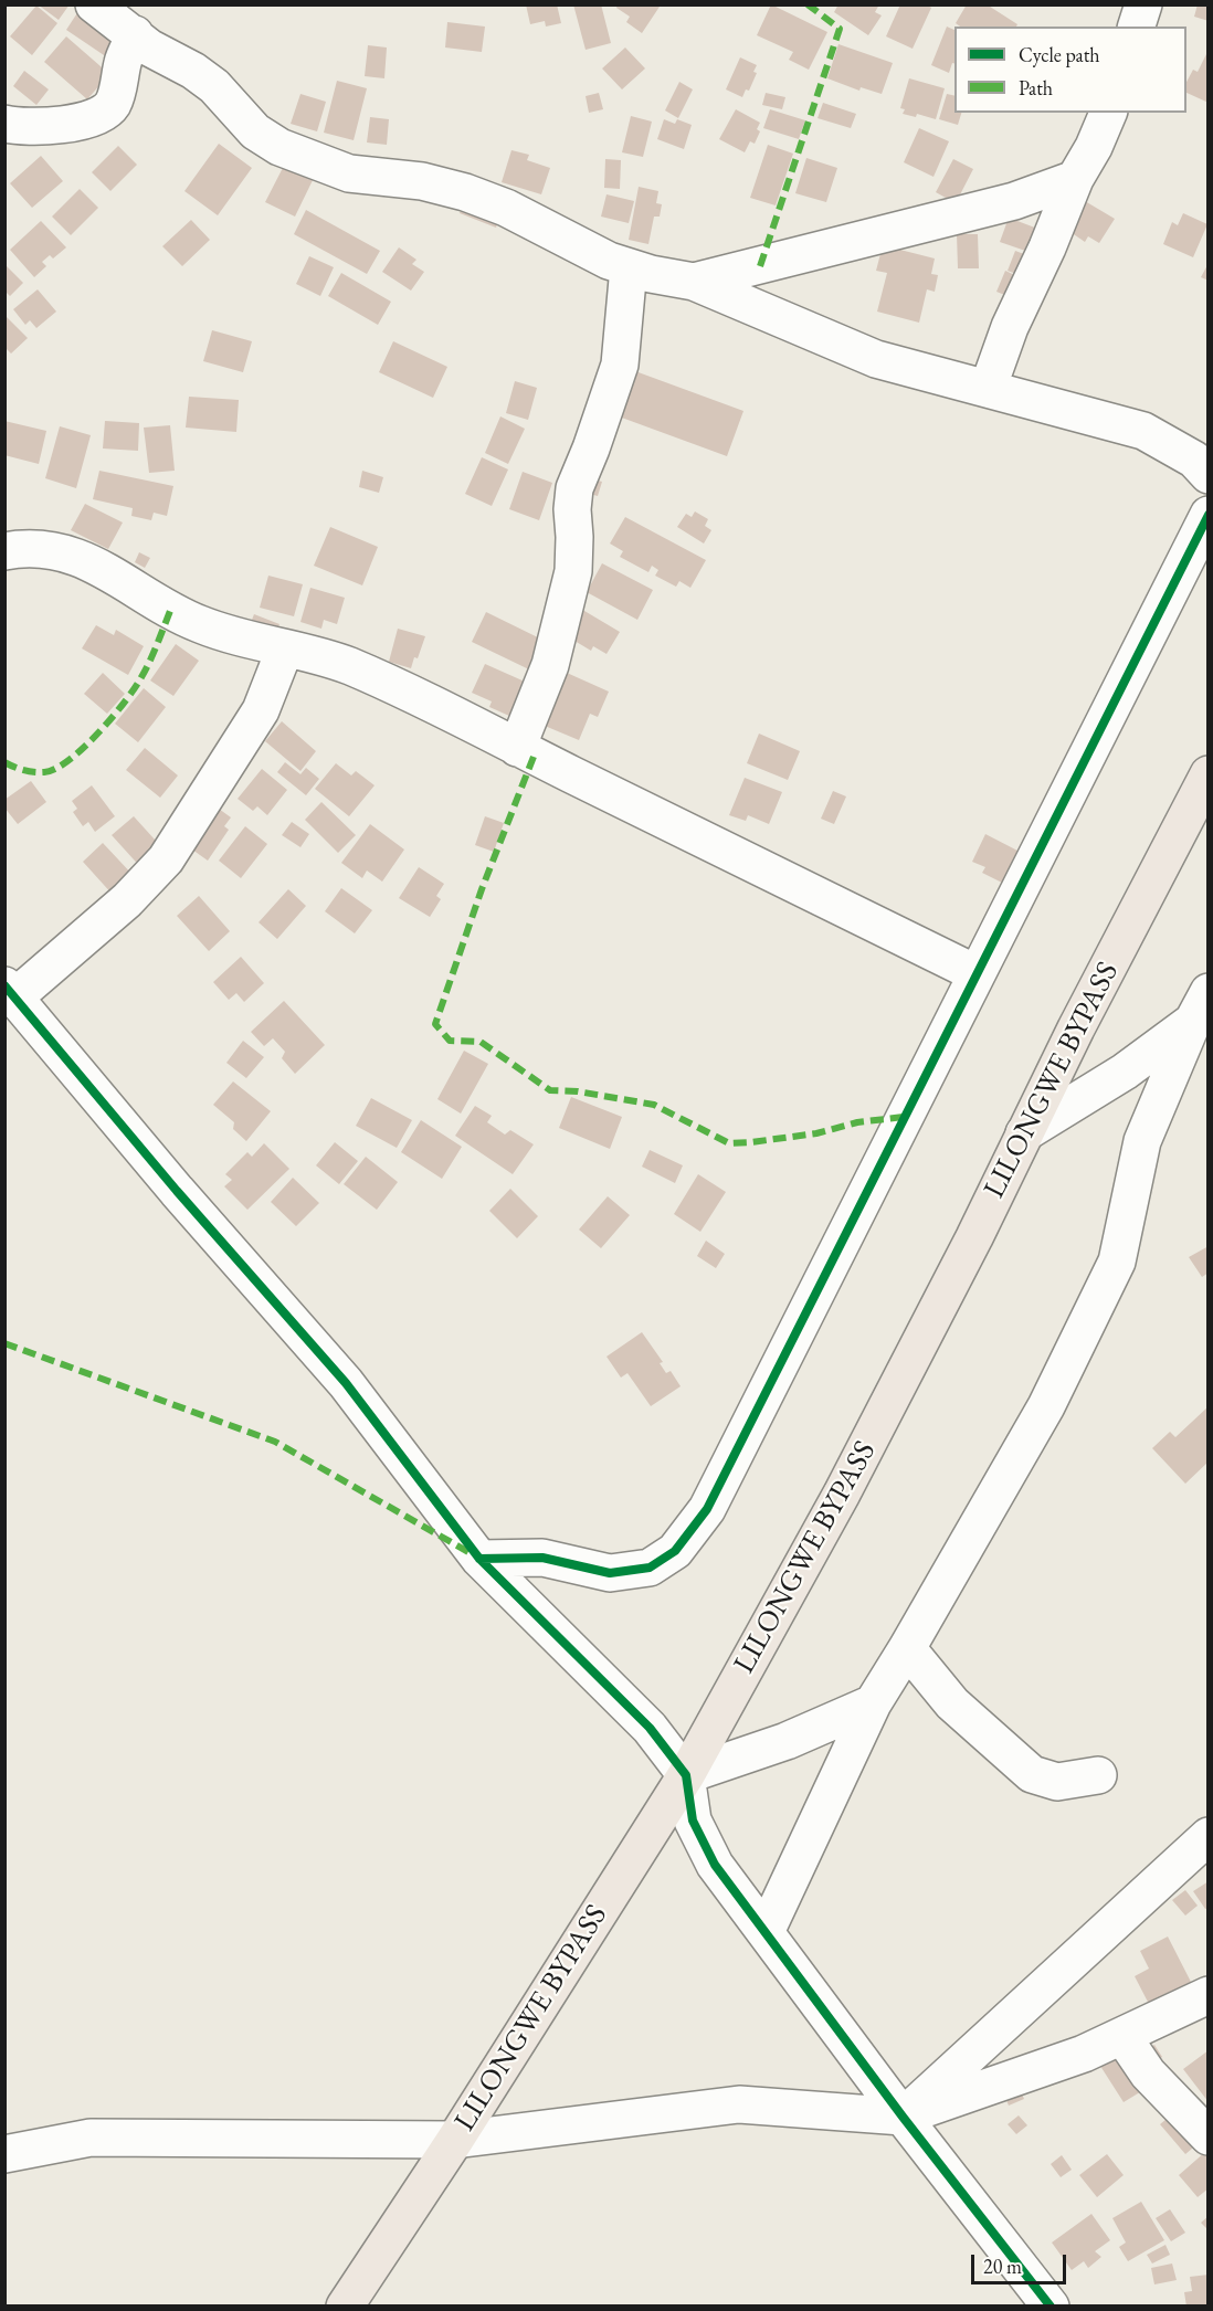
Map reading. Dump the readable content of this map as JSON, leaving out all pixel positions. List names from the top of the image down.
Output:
{
  "streets": {
    "main road": ["LILONGWE BYPASS"]
  },
  "legend": ["Cycle path", "Path"],
  "scale_bar": "20 m"
}
